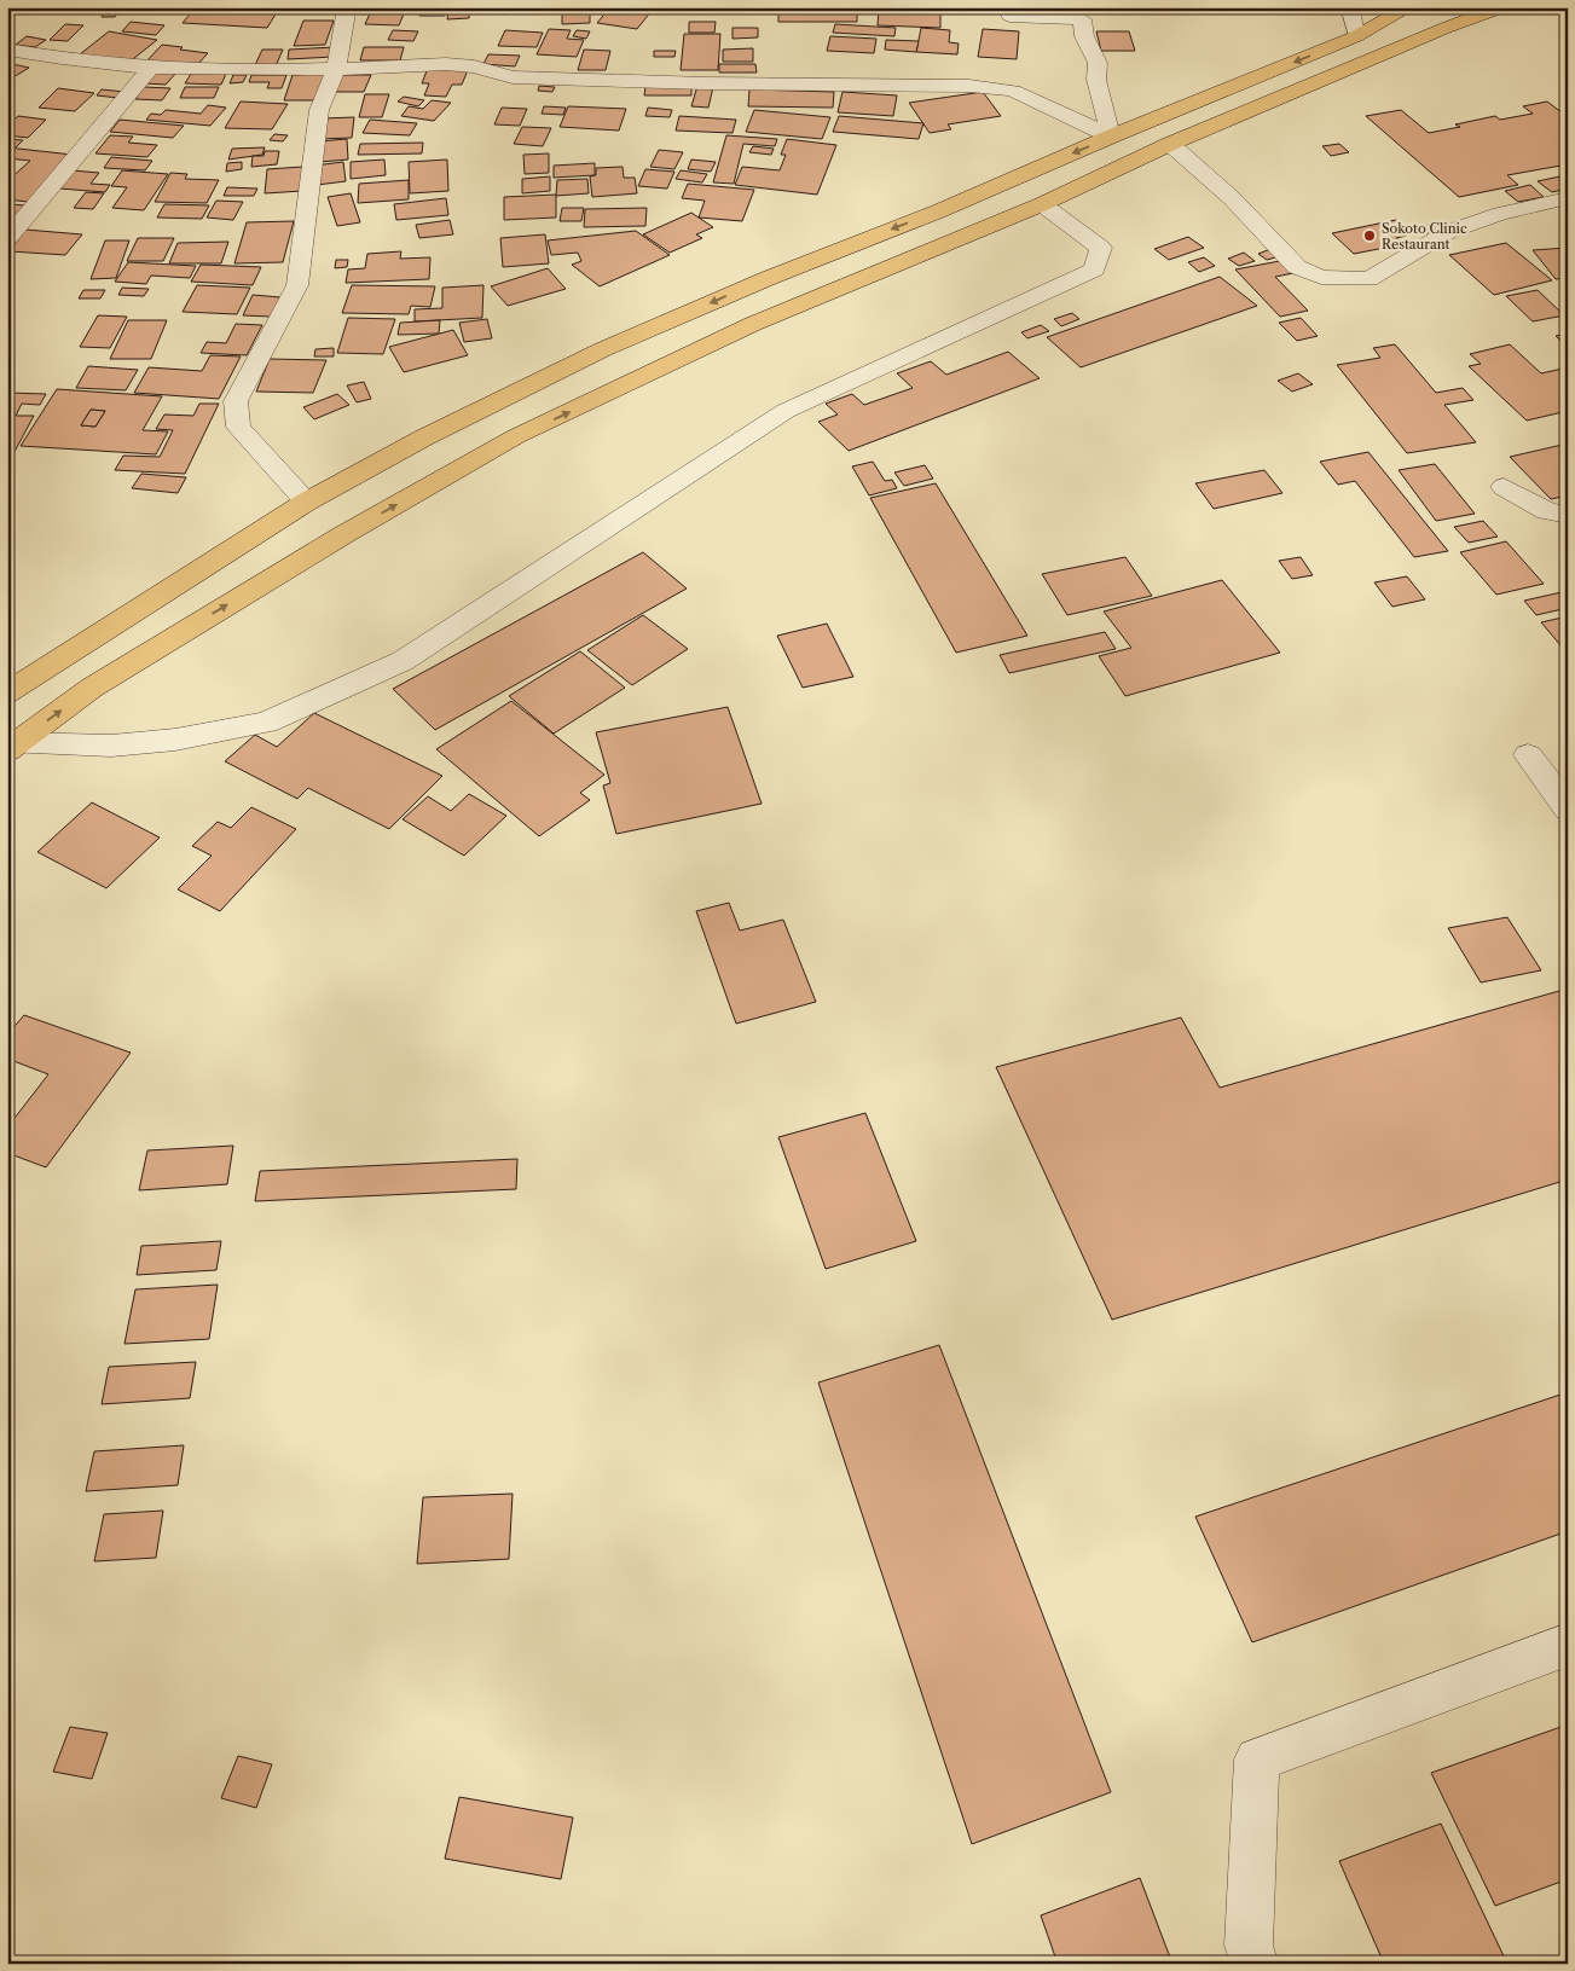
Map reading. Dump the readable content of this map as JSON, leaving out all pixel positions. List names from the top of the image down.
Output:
{
  "places": ["Sokoto Clinic Restaurant"]
}
